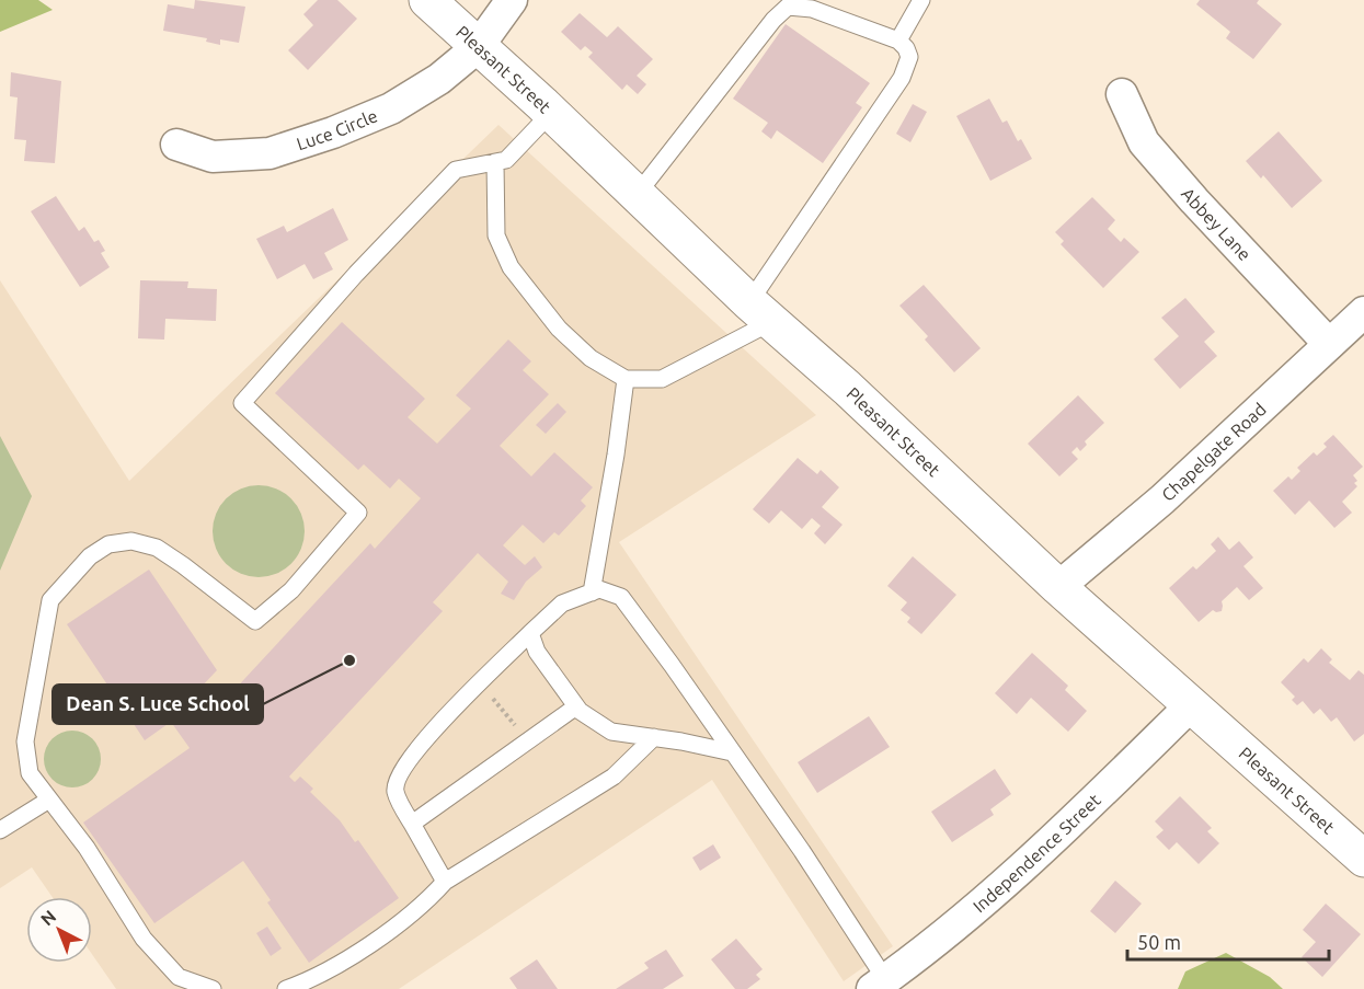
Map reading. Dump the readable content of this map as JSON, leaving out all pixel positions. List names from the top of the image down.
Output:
{
  "streets": {
    "main road": ["Pleasant Street"],
    "street": [
      "Luce Circle",
      "Abbey Lane",
      "Chapelgate Road",
      "Independence Street"
    ]
  },
  "crossings": [
    ["Pleasant Street", "Luce Circle"],
    ["Pleasant Street", "Chapelgate Road"],
    ["Pleasant Street", "Independence Street"],
    ["Abbey Lane", "Chapelgate Road"]
  ],
  "places": ["Dean S. Luce School"],
  "scale_bar": "50 m",
  "north": "top left"
}
